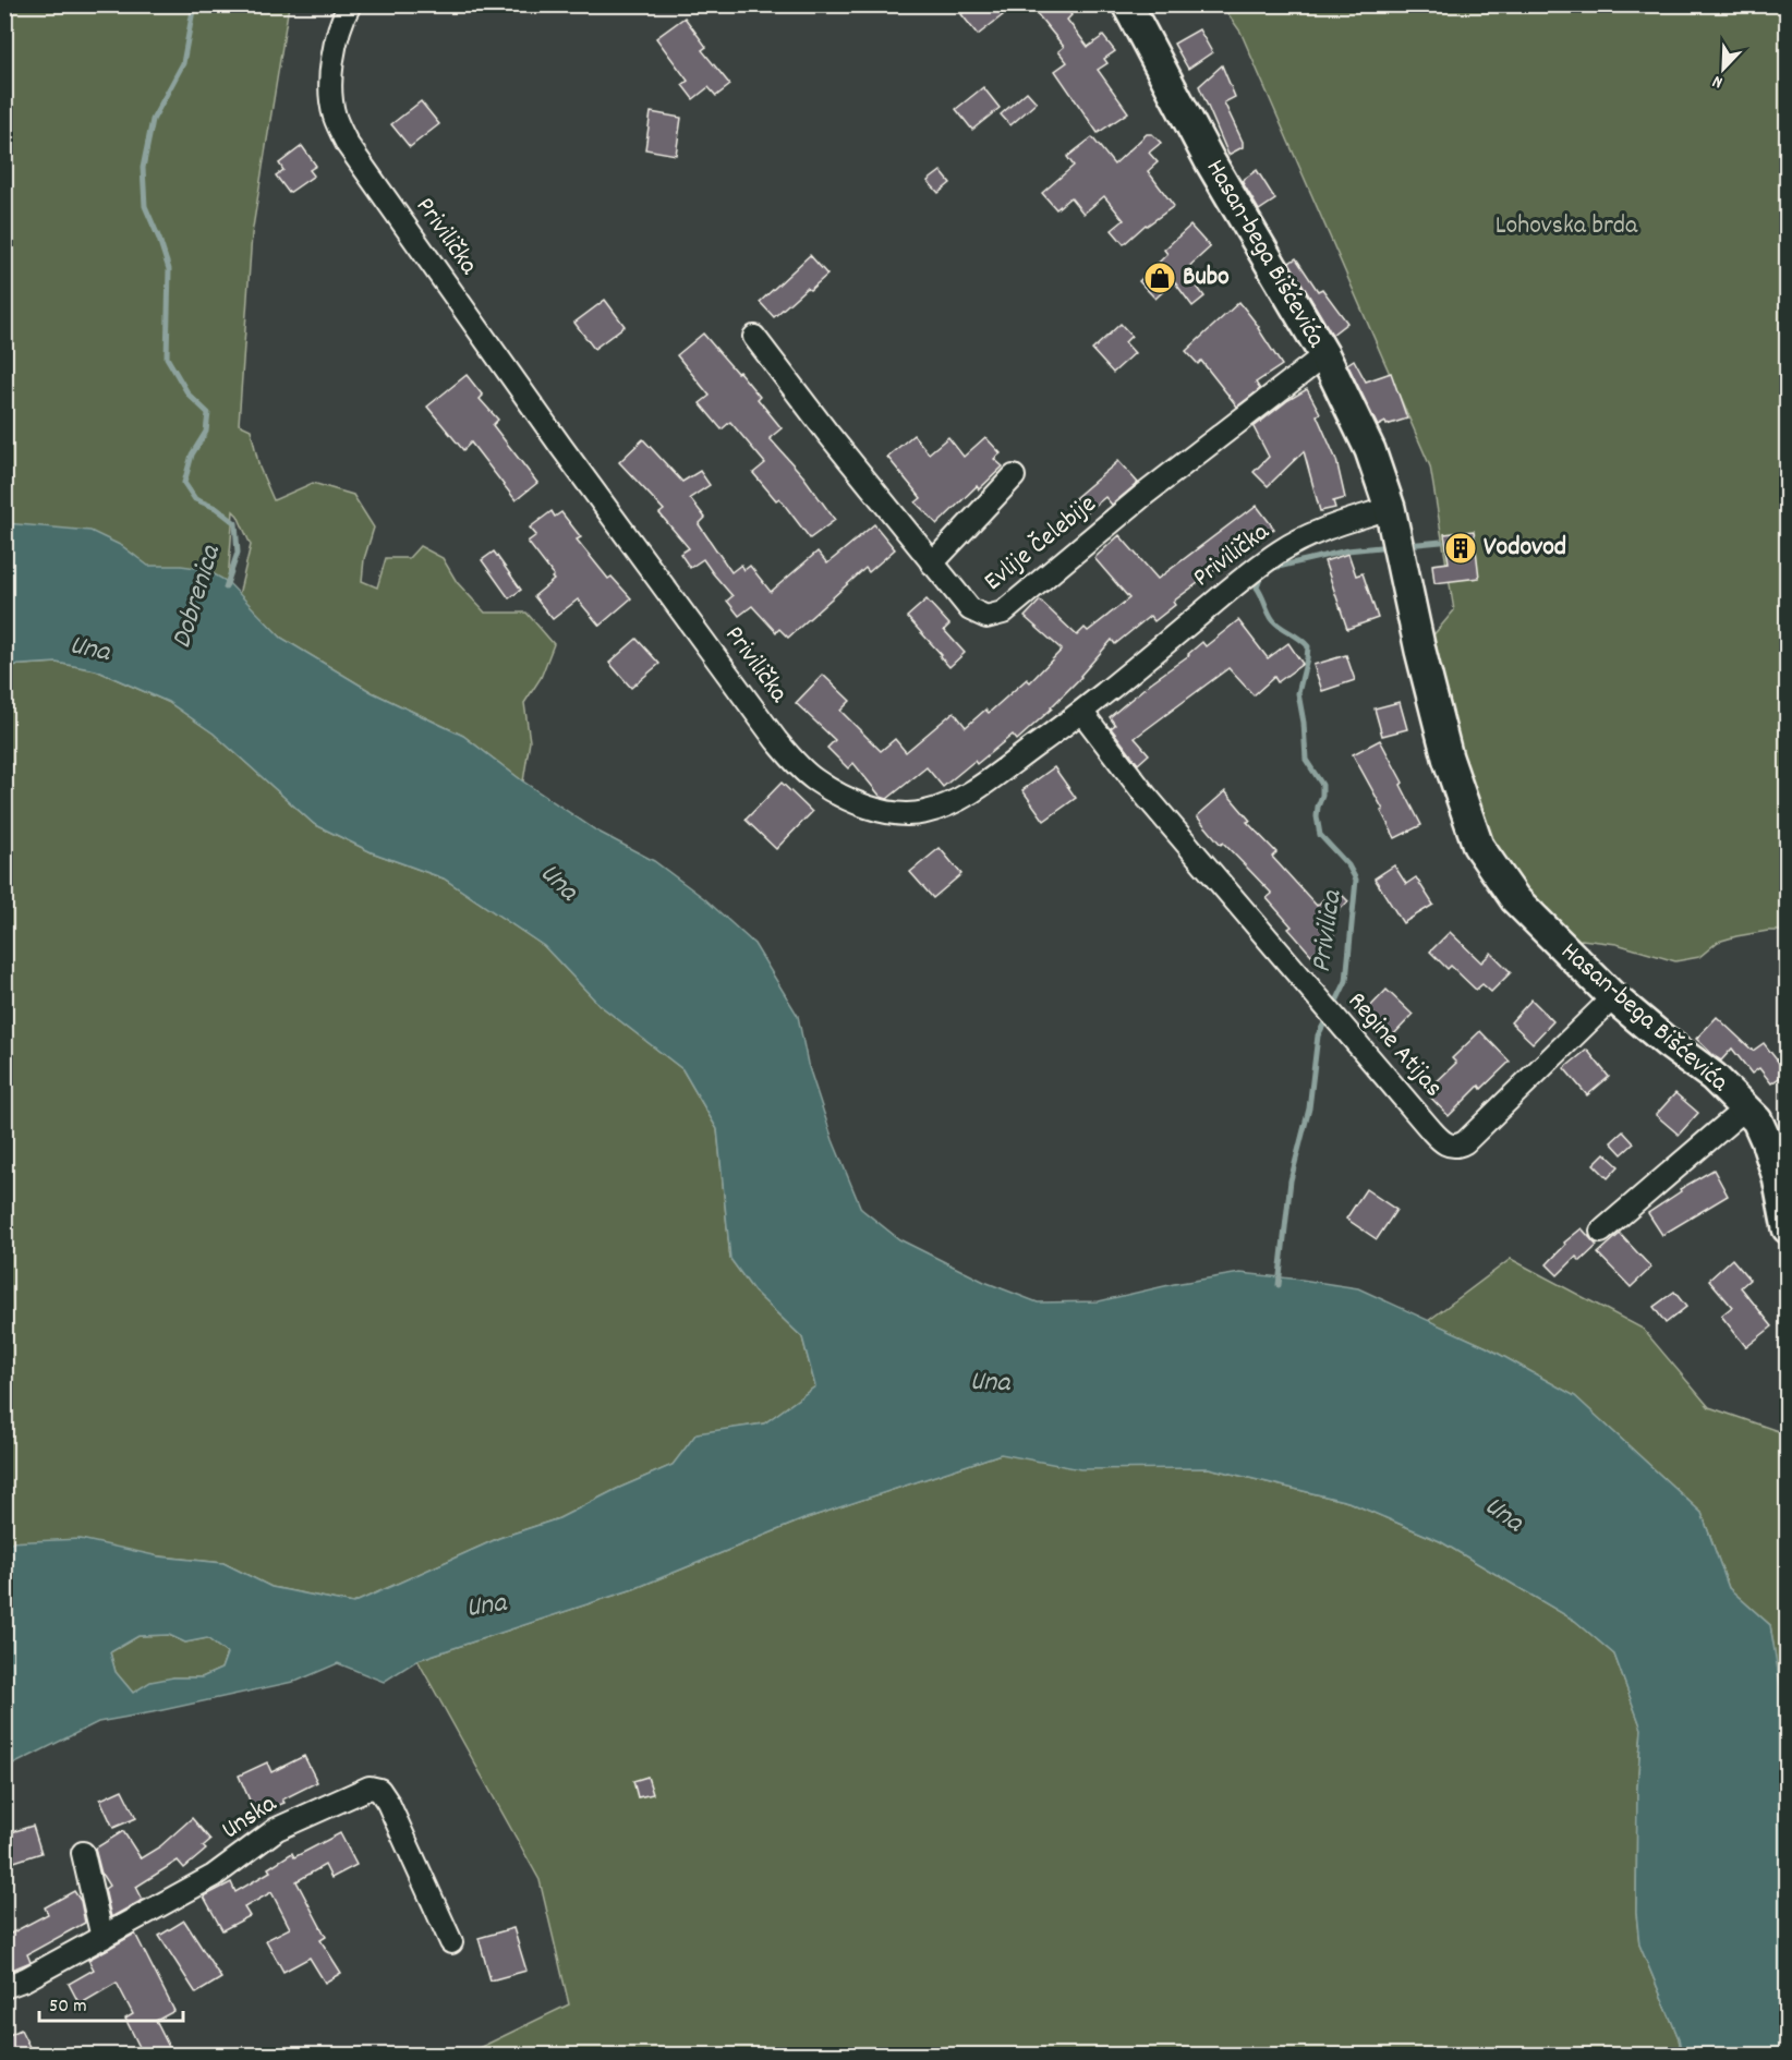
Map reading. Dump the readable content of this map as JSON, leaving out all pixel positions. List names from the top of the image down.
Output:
{
  "streets": {
    "street": [
      "Privilička",
      "Hasan-bega Bišćevića",
      "Evlije Čelebije",
      "Regine Atijas",
      "Unska"
    ]
  },
  "crossings": [
    ["Privilička", "Hasan-bega Bišćevića"],
    ["Privilička", "Regine Atijas"],
    ["Hasan-bega Bišćevića", "Evlije Čelebije"],
    ["Hasan-bega Bišćevića", "Regine Atijas"]
  ],
  "water": ["Dobrenica", "Una", "Privilica"],
  "parks": ["Lohovska brda"],
  "places": {
    "shop": ["Bubo"],
    "building": ["Vodovod"]
  },
  "scale_bar": "50 m",
  "north": "bottom left"
}
